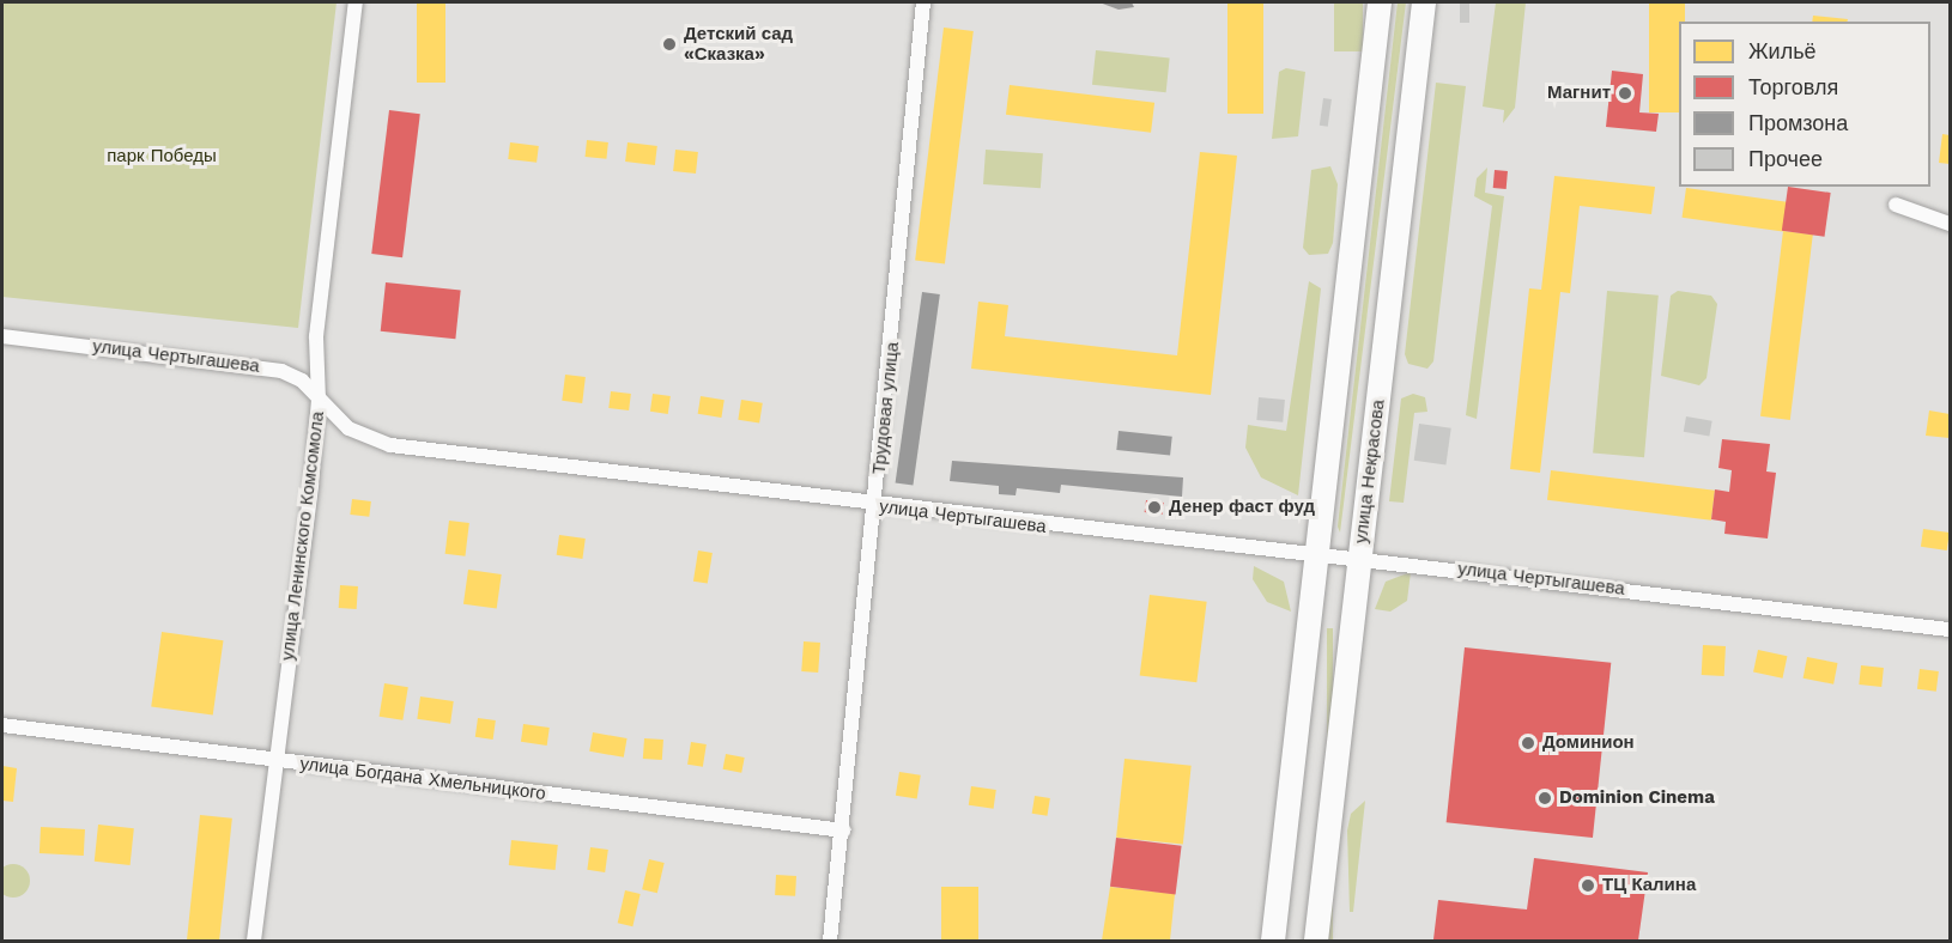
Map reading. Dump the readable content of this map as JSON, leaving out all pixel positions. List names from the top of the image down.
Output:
{
  "streets": {
    "main road": ["улица Некрасова"],
    "street": [
      "улица Чертыгашева",
      "Трудовая улица",
      "улица Ленинского Комсомола",
      "улица Богдана Хмельницкого"
    ]
  },
  "crossings": [
    ["улица Чертыгашева", "Трудовая улица"],
    ["улица Чертыгашева", "улица Некрасова"],
    ["улица Чертыгашева", "улица Ленинского Комсомола"],
    ["Трудовая улица", "улица Богдана Хмельницкого"],
    ["улица Ленинского Комсомола", "улица Богдана Хмельницкого"]
  ],
  "parks": ["парк Победы"],
  "places": [
    "Детский сад «Сказка»",
    "Магнит",
    "Денер фаст фуд",
    "Доминион",
    "Dominion Cinema",
    "ТЦ Калина"
  ],
  "legend": [
    "Жильё",
    "Торговля",
    "Промзона",
    "Прочее"
  ]
}
